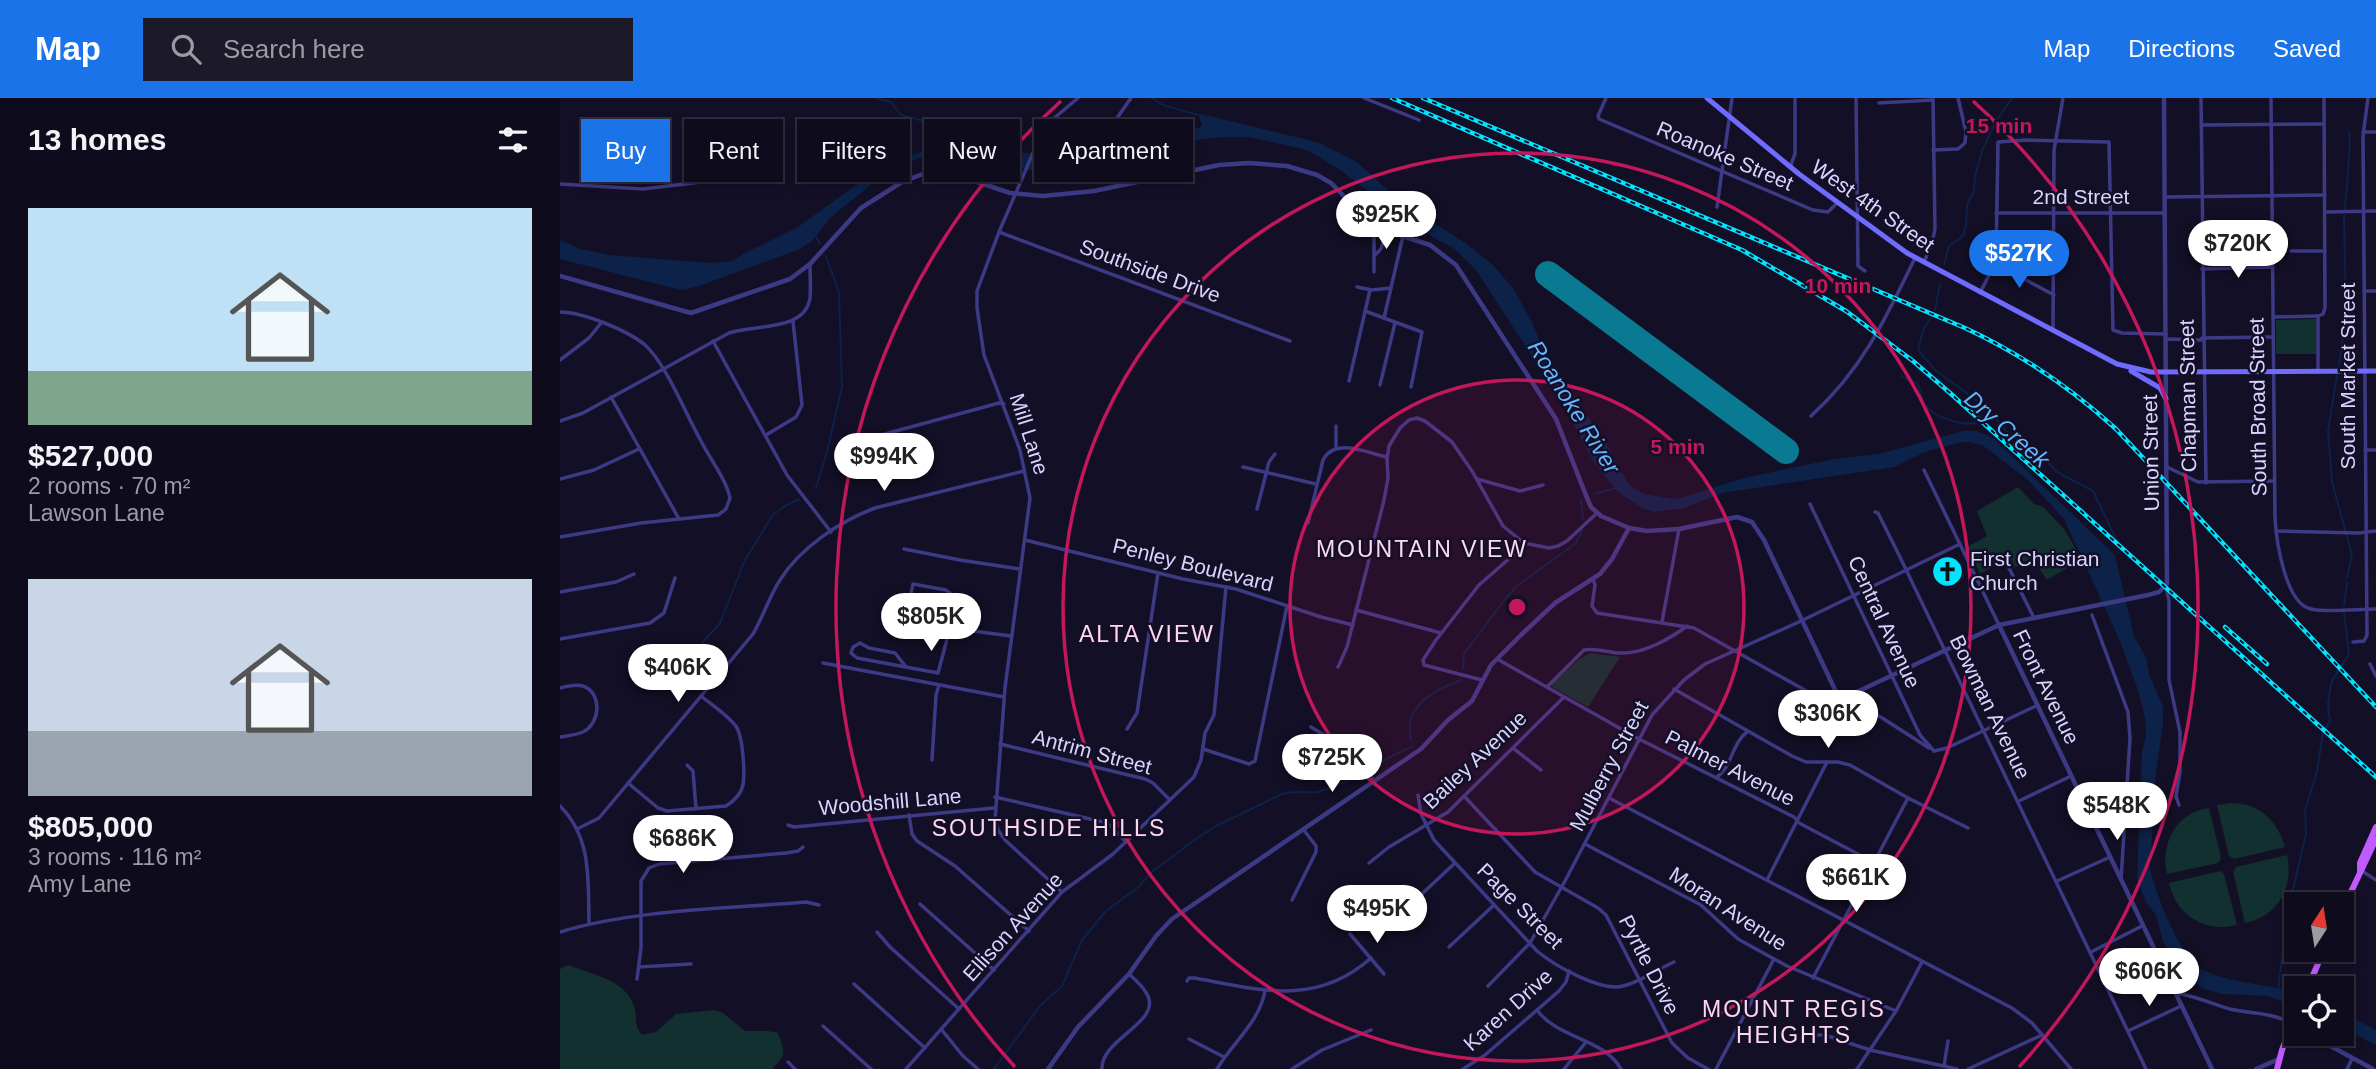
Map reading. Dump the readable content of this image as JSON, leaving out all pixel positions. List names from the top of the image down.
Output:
{
  "streets": {
    "main road": ["West 4th Street"],
    "street": [
      "Roanoke Street",
      "2nd Street",
      "Southside Drive",
      "South Market Street",
      "Chapman Street",
      "South Broad Street",
      "Mill Lane",
      "Union Street",
      "Penley Boulevard",
      "Central Avenue",
      "Front Avenue",
      "Bowman Avenue",
      "Antrim Street",
      "Bailey Avenue",
      "Mulberry Street",
      "Palmer Avenue",
      "Woodshill Lane",
      "Page Street",
      "Moran Avenue",
      "Ellison Avenue",
      "Pyrtle Drive",
      "Karen Drive"
    ]
  },
  "crossings": [
    ["Roanoke Street", "West 4th Street"],
    ["2nd Street", "Union Street"],
    ["West 4th Street", "South Market Street"],
    ["West 4th Street", "Chapman Street"],
    ["West 4th Street", "South Broad Street"],
    ["West 4th Street", "Union Street"],
    ["Southside Drive", "Mill Lane"],
    ["South Market Street", "South Broad Street"],
    ["Mill Lane", "Penley Boulevard"],
    ["Mill Lane", "Antrim Street"],
    ["Mill Lane", "Woodshill Lane"],
    ["Penley Boulevard", "Ellison Avenue"],
    ["Central Avenue", "Mulberry Street"],
    ["Front Avenue", "Mulberry Street"],
    ["Bowman Avenue", "Mulberry Street"],
    ["Antrim Street", "Ellison Avenue"],
    ["Bailey Avenue", "Palmer Avenue"],
    ["Bailey Avenue", "Page Street"],
    ["Bailey Avenue", "Pyrtle Drive"],
    ["Mulberry Street", "Palmer Avenue"],
    ["Mulberry Street", "Page Street"],
    ["Mulberry Street", "Moran Avenue"],
    ["Mulberry Street", "Pyrtle Drive"],
    ["Page Street", "Pyrtle Drive"],
    ["Page Street", "Karen Drive"]
  ],
  "districts": [
    "MOUNTAIN VIEW",
    "ALTA VIEW",
    "SOUTHSIDE HILLS",
    "MOUNT REGIS HEIGHTS"
  ],
  "water": ["Roanoke River", "Dry Creek"],
  "places": {
    "church": ["First Christian Church"]
  },
  "north": "top",
  "page": {
    "header": "Map",
    "search": "Search here",
    "nav": ["Map", "Directions", "Saved"],
    "heading": "13 homes",
    "chip": [
      "Buy",
      "Rent",
      "Filters",
      "New",
      "Apartment"
    ],
    "list": [
      {
        "name": "$527,000",
        "note": "2 rooms · 70 m² · Lawson Lane"
      },
      {
        "name": "$805,000",
        "note": "3 rooms · 116 m² · Amy Lane"
      }
    ],
    "price": [
      "$925K",
      "$720K",
      "$527K",
      "$994K",
      "$805K",
      "$406K",
      "$306K",
      "$725K",
      "$548K",
      "$686K",
      "$661K",
      "$495K",
      "$606K"
    ]
  },
  "rings": ["15 min", "10 min", "5 min"]
}
